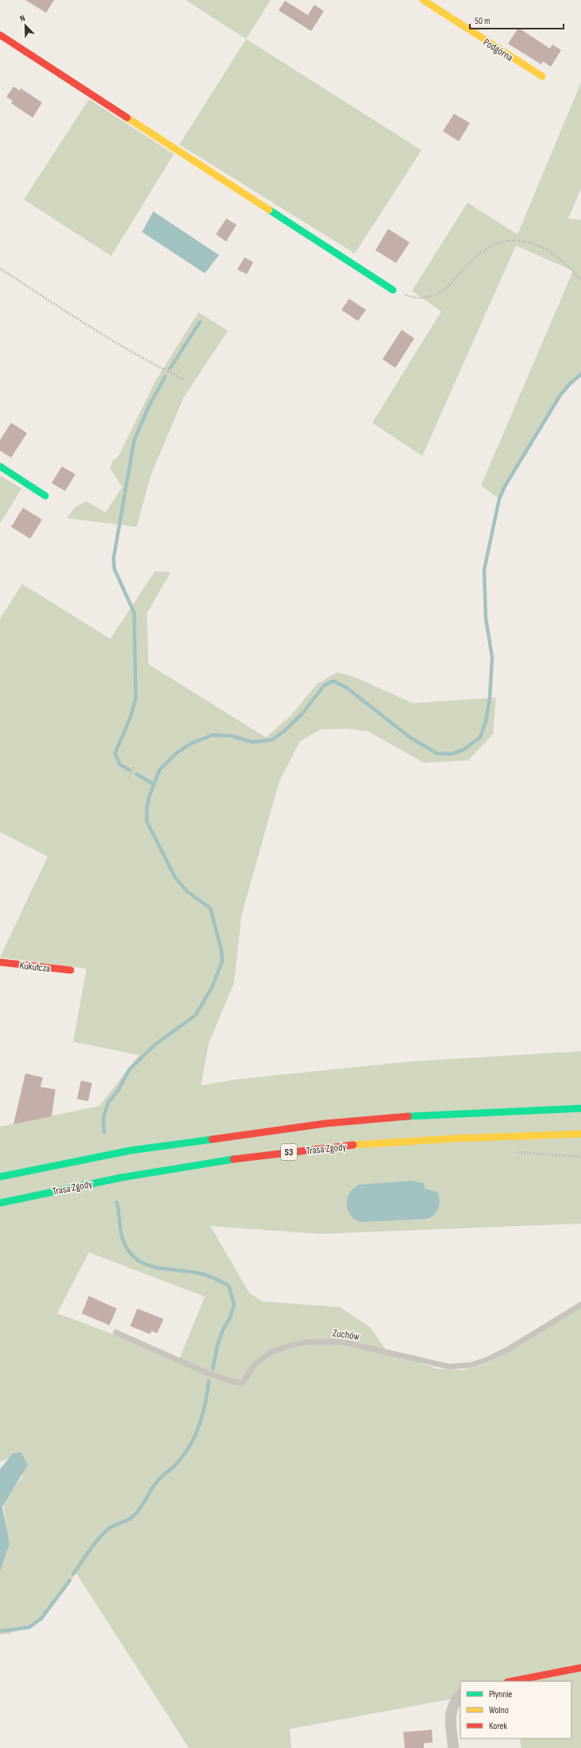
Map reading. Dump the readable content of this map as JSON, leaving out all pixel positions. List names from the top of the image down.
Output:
{
  "streets": {
    "main road": [
      "Podgórna",
      "Kukułcza",
      "Trasa Zgody",
      "S3"
    ],
    "lane": ["Zuchów"]
  },
  "legend": ["Płynnie", "Wolno", "Korek"],
  "scale_bar": "50 m",
  "north": "top left"
}
